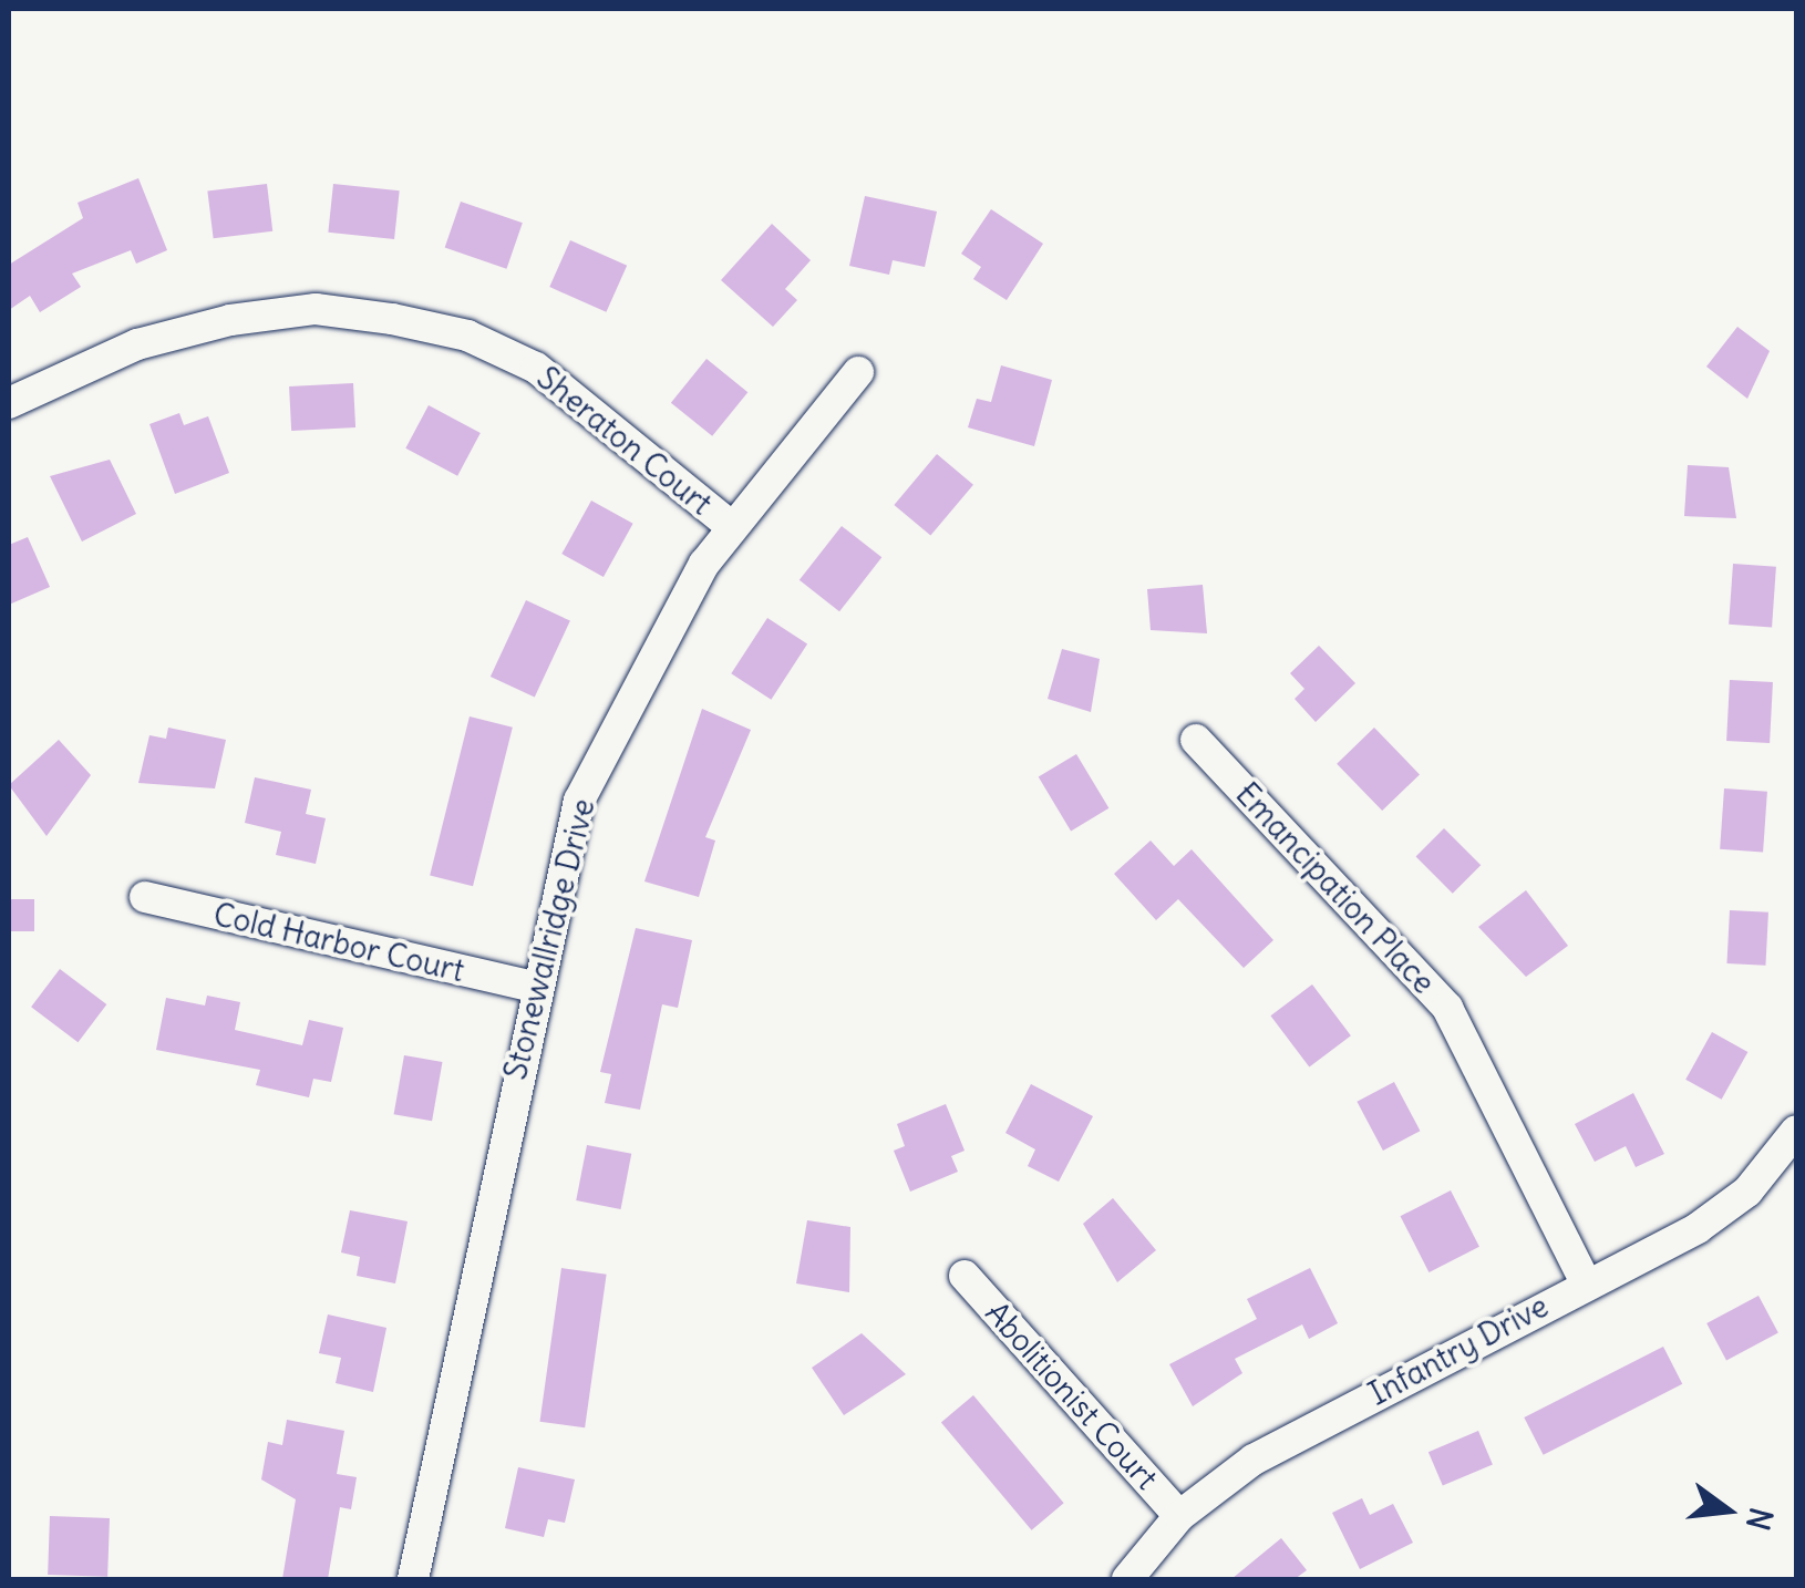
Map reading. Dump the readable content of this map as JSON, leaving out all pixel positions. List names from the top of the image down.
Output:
{
  "streets": {
    "street": [
      "Sheraton Court",
      "Emancipation Place",
      "Stonewallridge Drive",
      "Cold Harbor Court",
      "Infantry Drive",
      "Abolitionist Court"
    ]
  },
  "crossings": [
    ["Sheraton Court", "Stonewallridge Drive"],
    ["Emancipation Place", "Infantry Drive"],
    ["Stonewallridge Drive", "Cold Harbor Court"],
    ["Infantry Drive", "Abolitionist Court"]
  ],
  "north": "right"
}
